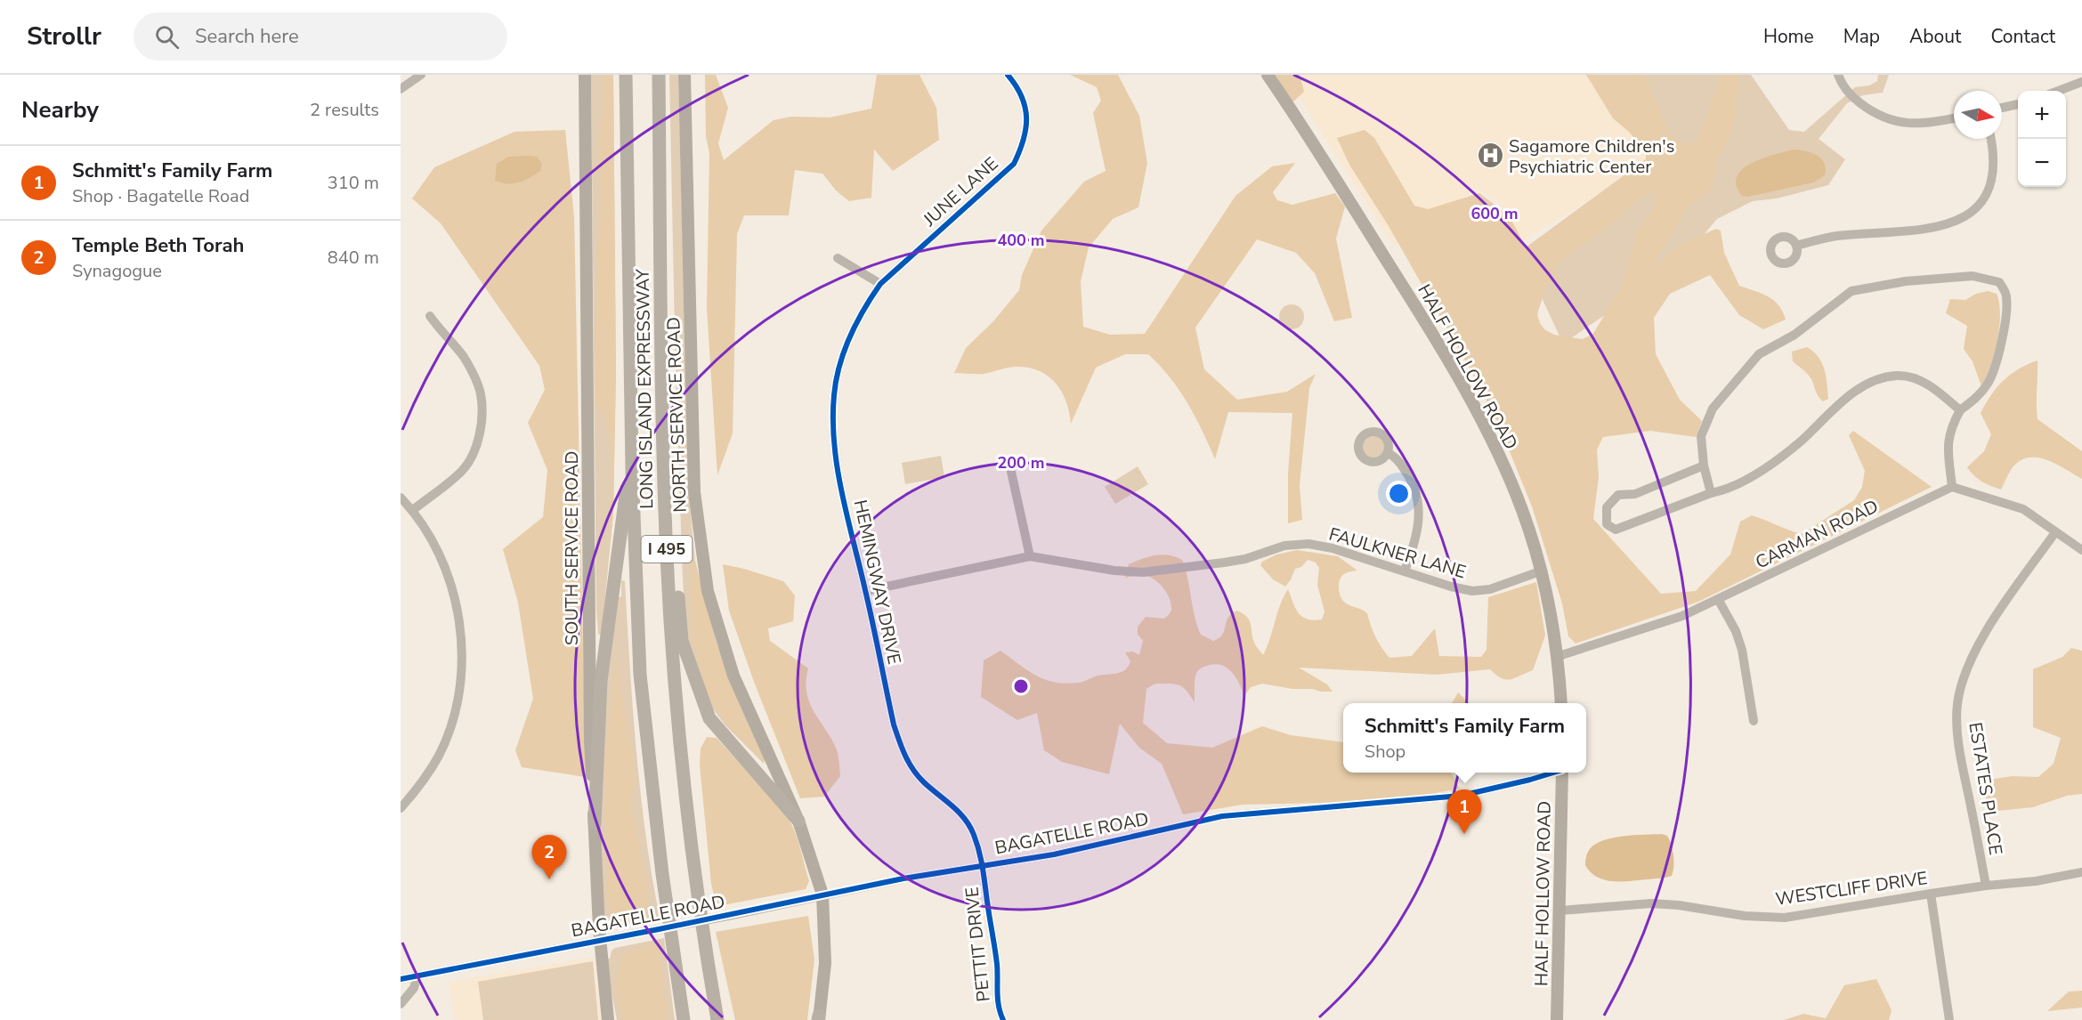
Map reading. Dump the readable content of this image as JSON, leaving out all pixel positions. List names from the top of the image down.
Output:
{
  "streets": {
    "highway": ["LONG ISLAND EXPRESSWAY", "I 495"],
    "main road": ["HALF HOLLOW ROAD", "NORTH SERVICE ROAD", "SOUTH SERVICE ROAD"],
    "street": [
      "JUNE LANE",
      "CARMAN ROAD",
      "FAULKNER LANE",
      "HEMINGWAY DRIVE",
      "ESTATES PLACE",
      "BAGATELLE ROAD",
      "WESTCLIFF DRIVE",
      "PETTIT DRIVE"
    ]
  },
  "crossings": [
    ["JUNE LANE", "HEMINGWAY DRIVE"],
    ["HALF HOLLOW ROAD", "CARMAN ROAD"],
    ["HALF HOLLOW ROAD", "FAULKNER LANE"],
    ["HALF HOLLOW ROAD", "WESTCLIFF DRIVE"],
    ["NORTH SERVICE ROAD", "BAGATELLE ROAD"],
    ["SOUTH SERVICE ROAD", "BAGATELLE ROAD"],
    ["FAULKNER LANE", "HEMINGWAY DRIVE"],
    ["HEMINGWAY DRIVE", "BAGATELLE ROAD"],
    ["HEMINGWAY DRIVE", "PETTIT DRIVE"],
    ["ESTATES PLACE", "WESTCLIFF DRIVE"],
    ["BAGATELLE ROAD", "PETTIT DRIVE"]
  ],
  "places": {
    "hospital": ["Sagamore Children's Psychiatric Center"]
  },
  "north": "right",
  "page": {
    "header": "Strollr",
    "search": "Search here",
    "nav": [
      "Home",
      "Map",
      "About",
      "Contact"
    ],
    "heading": ["Nearby", "2 results"],
    "map_buttons": ["+", "−"],
    "list": [
      {
        "mark": "1",
        "name": "Schmitt's Family Farm",
        "note": "Shop · Bagatelle Road",
        "value": "310 m"
      },
      {
        "mark": "2",
        "name": "Temple Beth Torah",
        "note": "Synagogue",
        "value": "840 m"
      }
    ],
    "popup": ["Schmitt's Family Farm", "Shop"],
    "pins": ["1", "2"]
  },
  "rings": ["600 m", "400 m", "200 m"]
}
